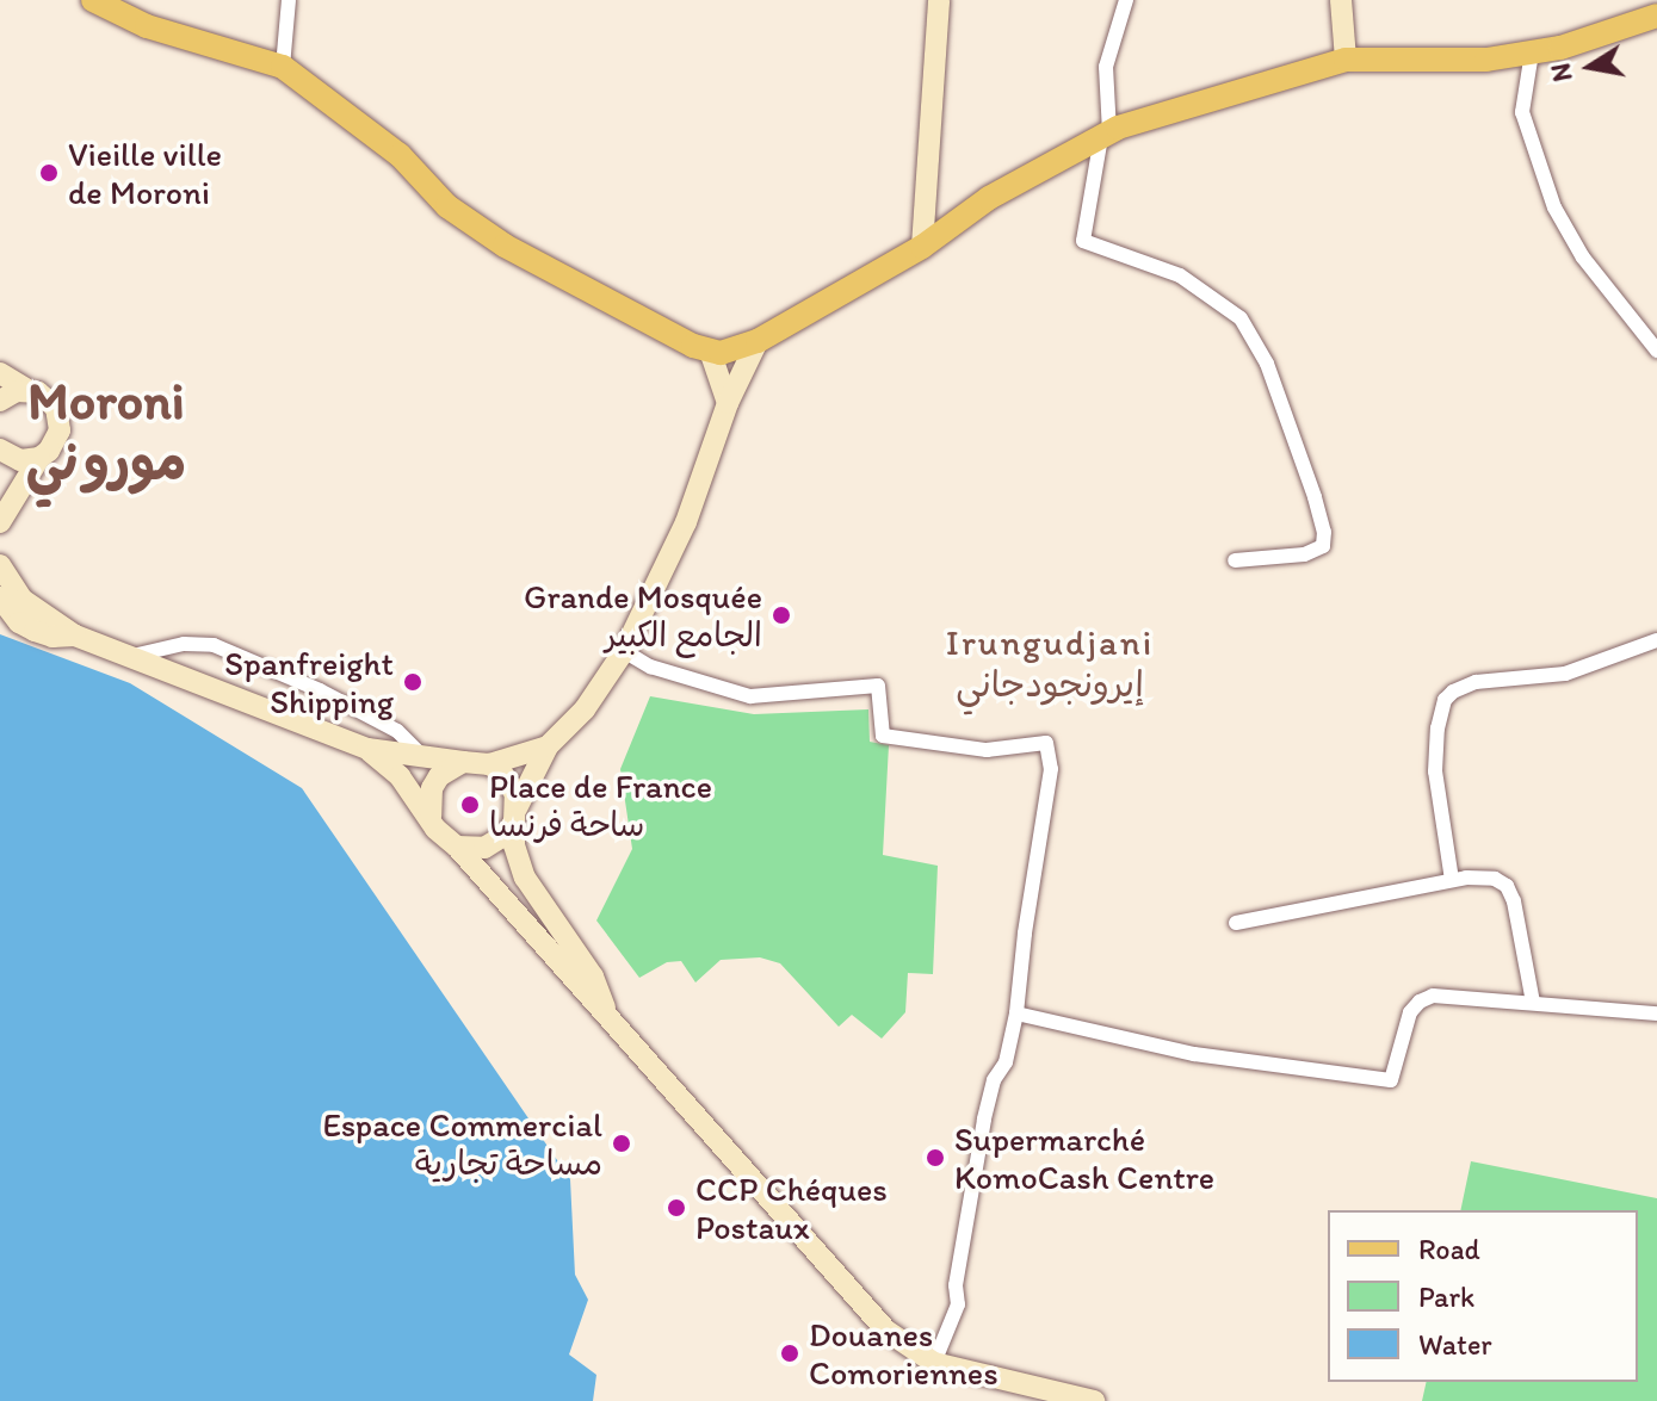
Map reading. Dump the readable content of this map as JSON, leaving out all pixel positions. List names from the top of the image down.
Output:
{
  "districts": ["Moroni موروني", "Irungudjani إيرونجودجاني"],
  "places": [
    "Vieille ville de Moroni",
    "Grande Mosquée الجامع الكبير",
    "Spanfreight Shipping",
    "Place de France ساحة فرنسا",
    "Espace Commercial مساحة تجارية",
    "Supermarché KomoCash Centre",
    "CCP Chéques Postaux",
    "Douanes Comoriennes"
  ],
  "legend": ["Road", "Park", "Water"],
  "north": "left"
}
